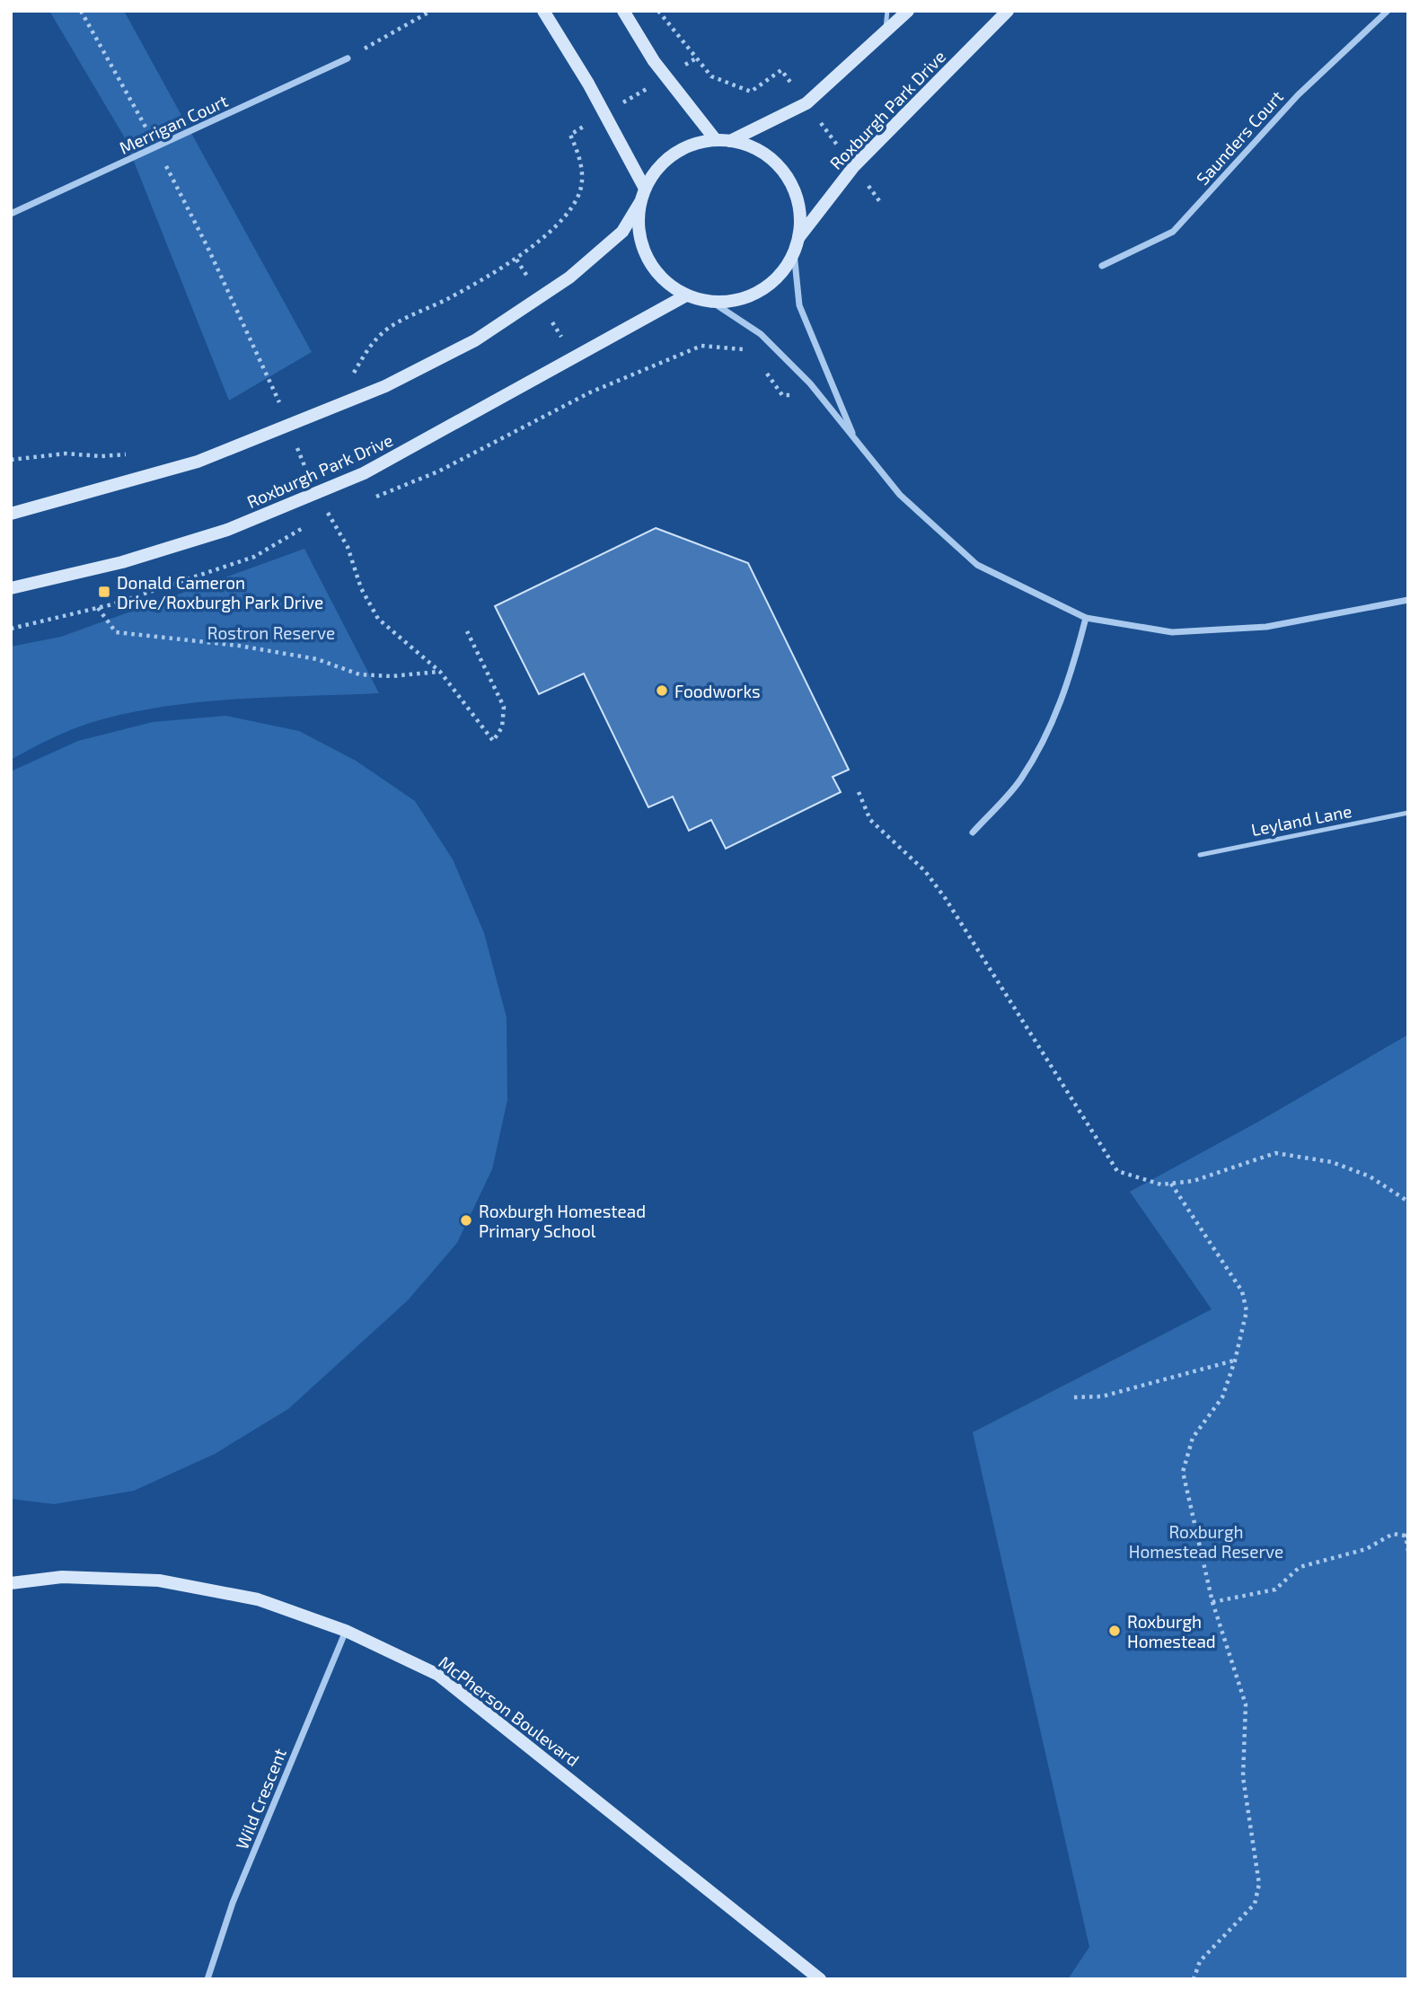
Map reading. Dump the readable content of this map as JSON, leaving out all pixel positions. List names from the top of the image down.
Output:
{
  "streets": {
    "street": [
      "Roxburgh Park Drive",
      "Merrigan Court",
      "Saunders Court",
      "McPherson Boulevard",
      "Wild Crescent"
    ],
    "lane": ["Leyland Lane"]
  },
  "crossings": [
    ["McPherson Boulevard", "Wild Crescent"]
  ],
  "parks": ["Rostron Reserve", "Roxburgh Homestead Reserve"],
  "places": {
    "transit": ["Donald Cameron Drive/Roxburgh Park Drive"],
    "other": ["Foodworks", "Roxburgh Homestead Primary School", "Roxburgh Homestead"]
  }
}
